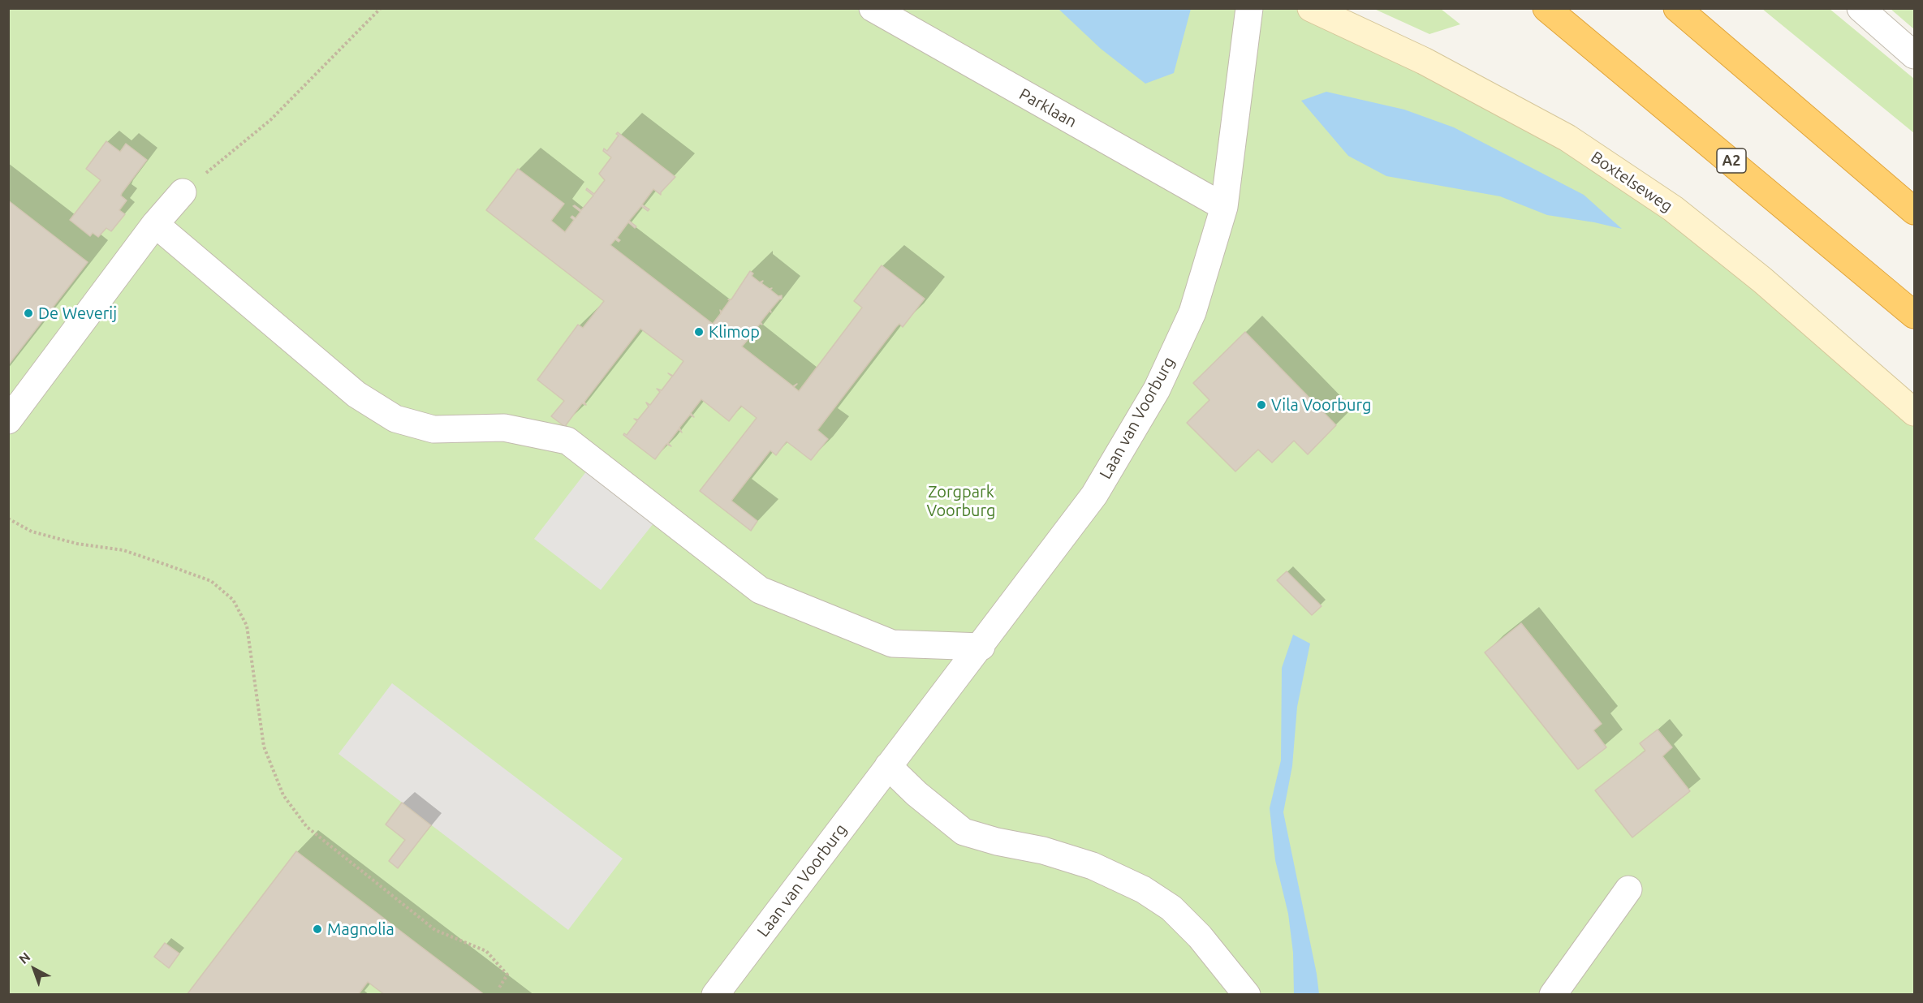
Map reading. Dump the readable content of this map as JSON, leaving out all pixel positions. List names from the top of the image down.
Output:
{
  "streets": {
    "highway": ["A2"],
    "street": ["Parklaan", "Boxtelseweg", "Laan van Voorburg"]
  },
  "crossings": [
    ["Parklaan", "Laan van Voorburg"]
  ],
  "parks": ["Zorgpark Voorburg"],
  "places": [
    "De Weverij",
    "Klimop",
    "Vila Voorburg",
    "Magnolia"
  ],
  "north": "top left"
}
